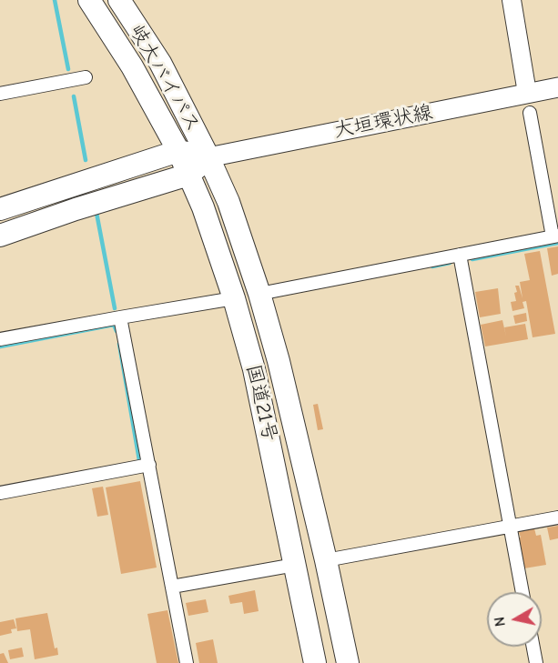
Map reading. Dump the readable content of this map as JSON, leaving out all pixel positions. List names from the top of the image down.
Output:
{
  "streets": {
    "highway": ["岐大バイパス", "国道21号"],
    "main road": ["大垣環状線"]
  },
  "crossings": [
    ["岐大バイパス", "大垣環状線"],
    ["岐大バイパス", "国道21号"],
    ["大垣環状線", "国道21号"]
  ],
  "north": "left"
}
